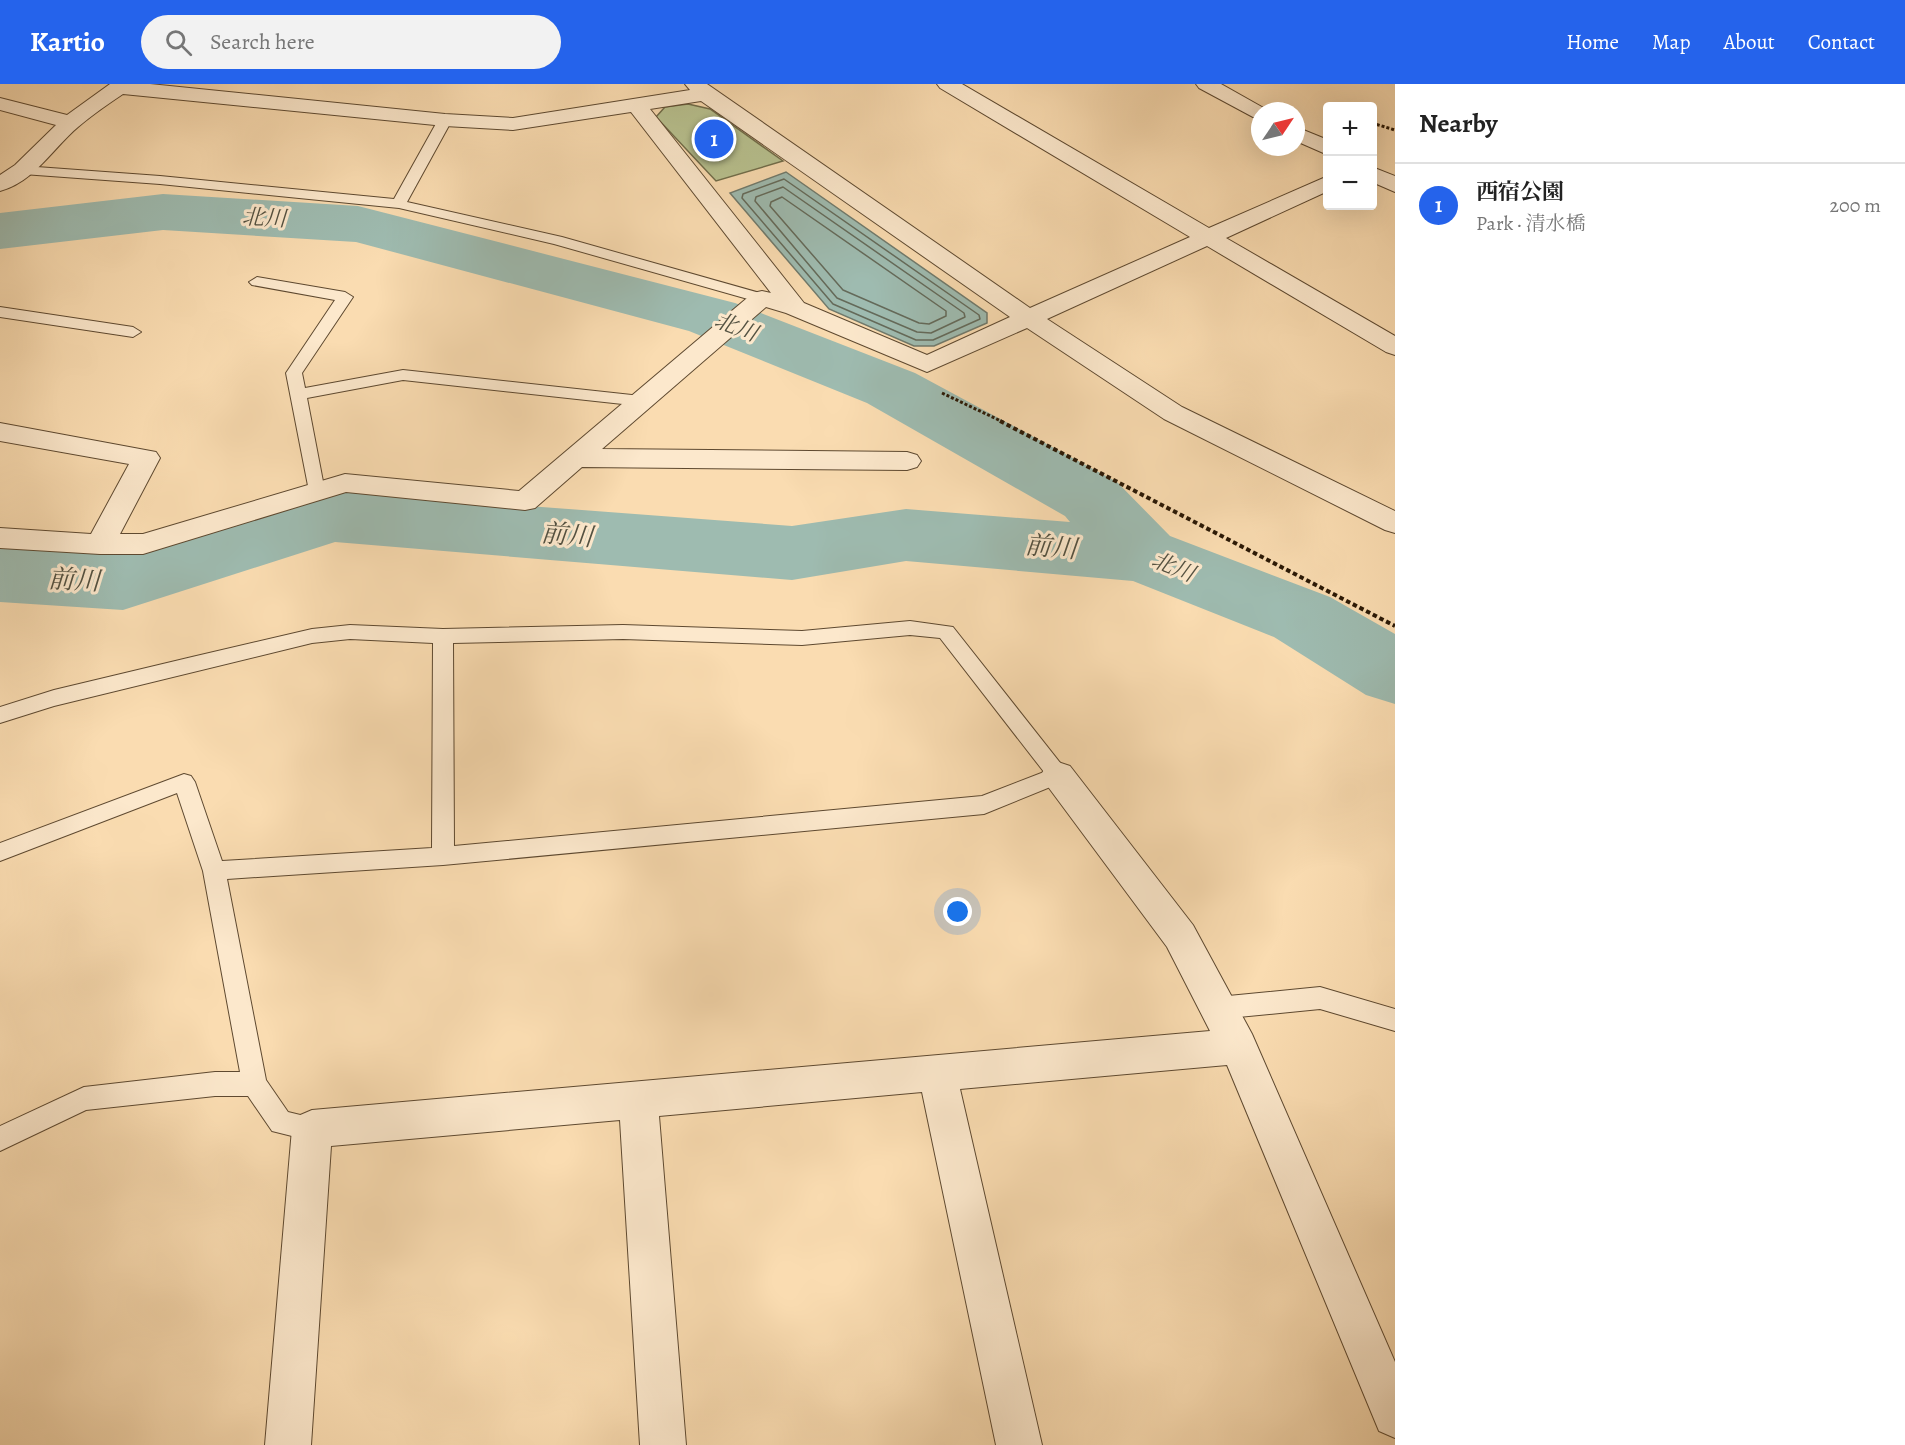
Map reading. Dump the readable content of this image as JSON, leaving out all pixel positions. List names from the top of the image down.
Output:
{
  "water": ["北川", "前川"],
  "north": "top right",
  "page": {
    "header": "Kartio",
    "search": "Search here",
    "nav": [
      "Home",
      "Map",
      "About",
      "Contact"
    ],
    "heading": "Nearby",
    "map_buttons": ["+", "−"],
    "pins": "1",
    "list": [
      {
        "mark": "1",
        "name": "西宿公園",
        "note": "Park · 清水橋",
        "value": "200 m"
      }
    ]
  }
}
